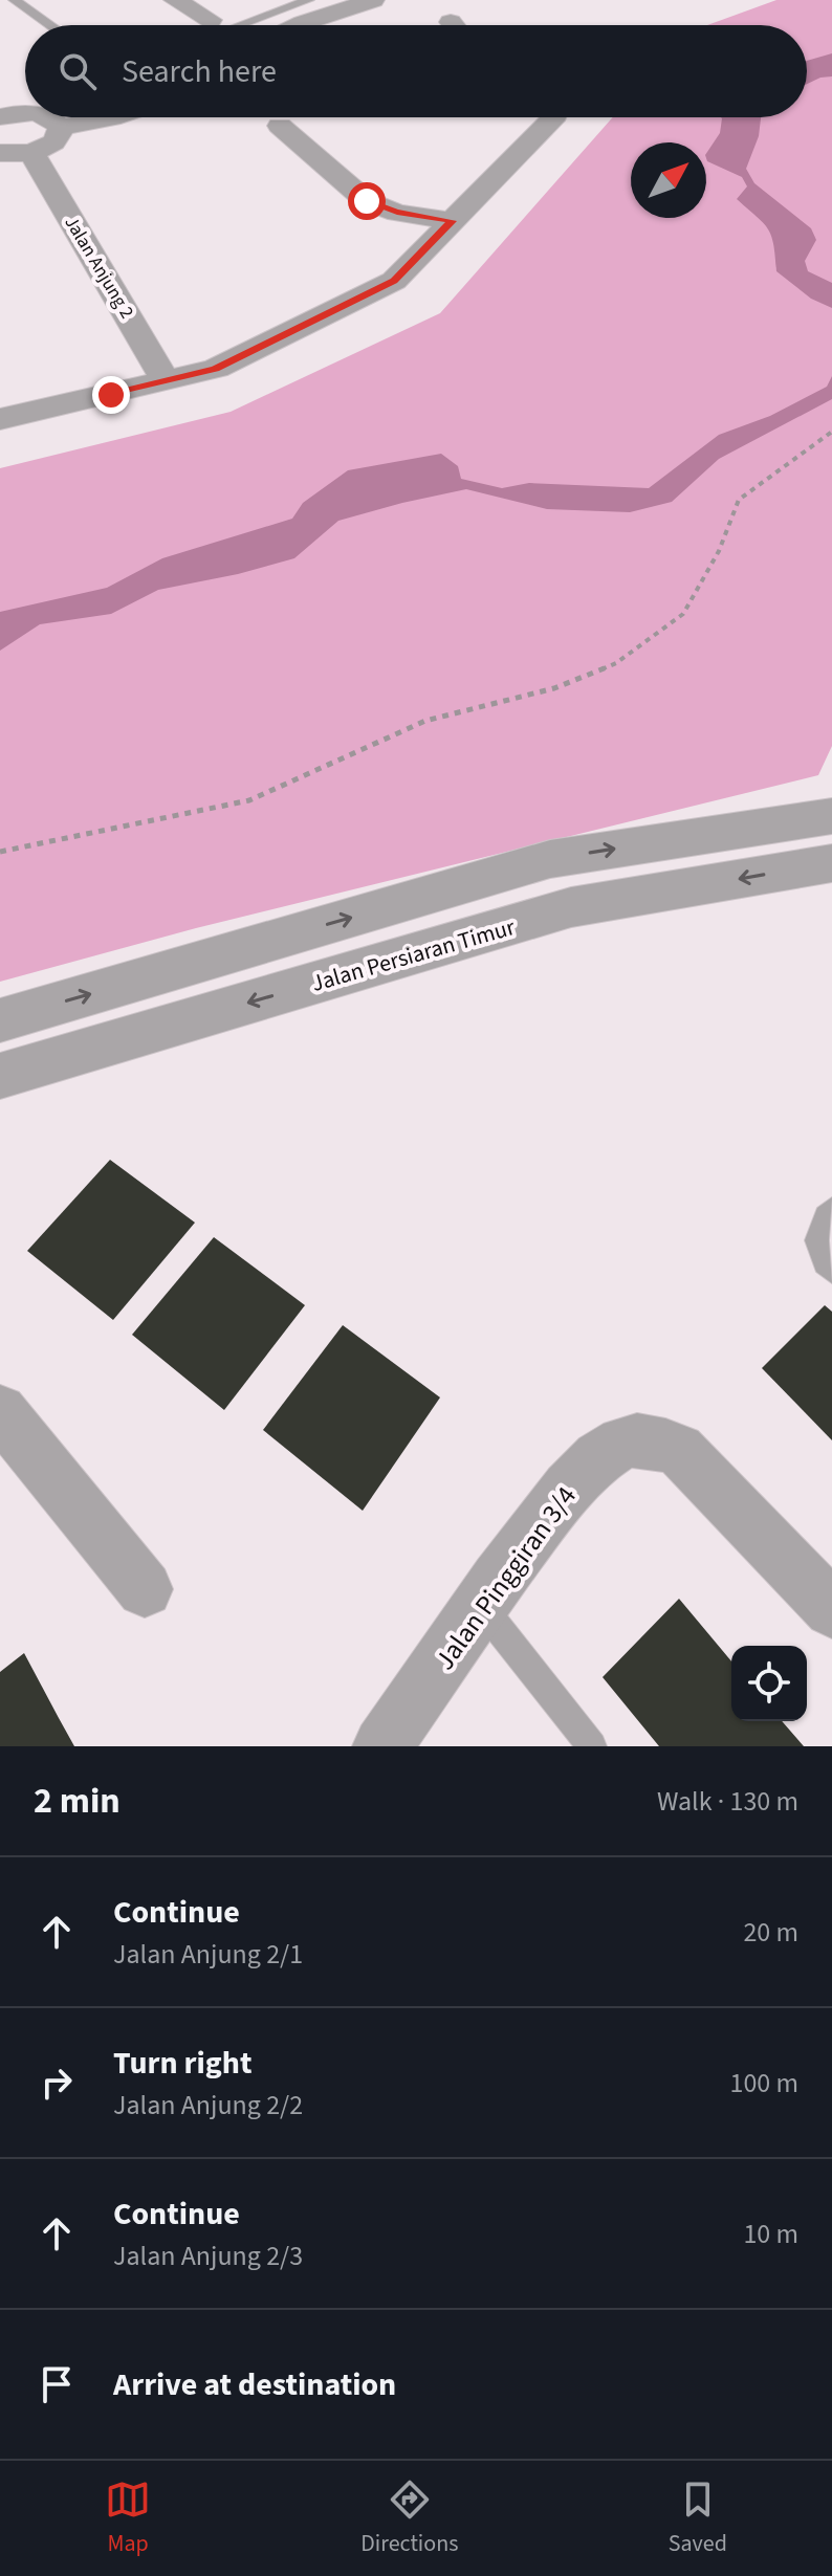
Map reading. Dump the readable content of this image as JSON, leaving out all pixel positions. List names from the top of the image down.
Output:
{
  "streets": {
    "street": ["Jalan Anjung 2", "Jalan Persiaran Timur", "Jalan Pinggiran 3/4"]
  },
  "north": "top right",
  "page": {
    "search": "Search here",
    "heading": ["2 min", "Walk · 130 m"],
    "list": [
      ["Continue", "Jalan Anjung 2/1", "20 m"],
      ["Turn right", "Jalan Anjung 2/2", "100 m"],
      ["Continue", "Jalan Anjung 2/3", "10 m"],
      "Arrive at destination"
    ],
    "nav": ["Map", "Directions", "Saved"]
  }
}
